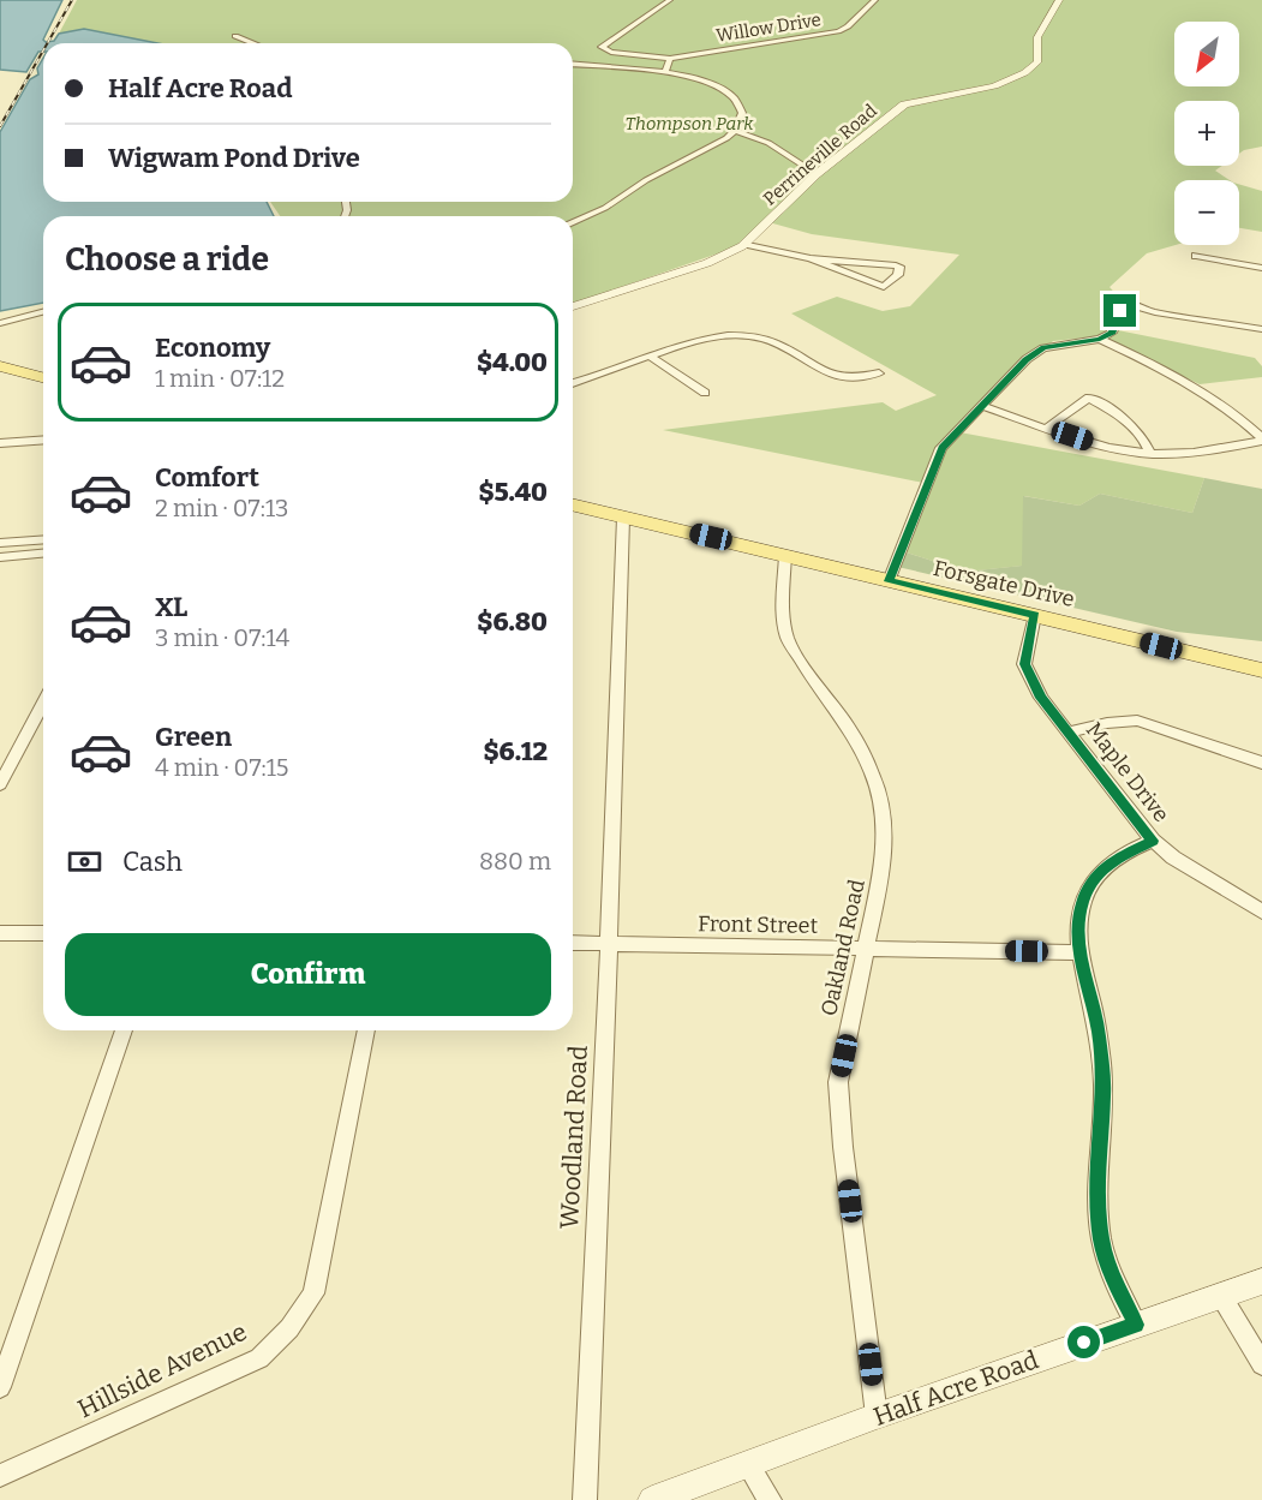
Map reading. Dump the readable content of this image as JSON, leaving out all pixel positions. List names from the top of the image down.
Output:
{
  "streets": {
    "main road": ["Forsgate Drive"],
    "street": [
      "Willow Drive",
      "Perrineville Road",
      "Maple Drive",
      "Front Street",
      "Oakland Road",
      "Woodland Road",
      "Hillside Avenue",
      "Half Acre Road"
    ]
  },
  "crossings": [
    ["Forsgate Drive", "Maple Drive"],
    ["Forsgate Drive", "Oakland Road"],
    ["Forsgate Drive", "Woodland Road"],
    ["Front Street", "Oakland Road"],
    ["Front Street", "Woodland Road"],
    ["Oakland Road", "Half Acre Road"]
  ],
  "parks": ["Thompson Park"],
  "north": "bottom left",
  "page": {
    "map_buttons": ["+", "−"],
    "banner": ["Half Acre Road", "Wigwam Pond Drive"],
    "heading": "Choose a ride",
    "list": [
      {
        "name": "Economy",
        "note": "1 min · 07:12",
        "value": "$4.00"
      },
      {
        "name": "Comfort",
        "note": "2 min · 07:13",
        "value": "$5.40"
      },
      {
        "name": "XL",
        "note": "3 min · 07:14",
        "value": "$6.80"
      },
      {
        "name": "Green",
        "note": "4 min · 07:15",
        "value": "$6.12"
      }
    ],
    "pay": ["Cash", "880 m"],
    "buttons": "Confirm"
  }
}
